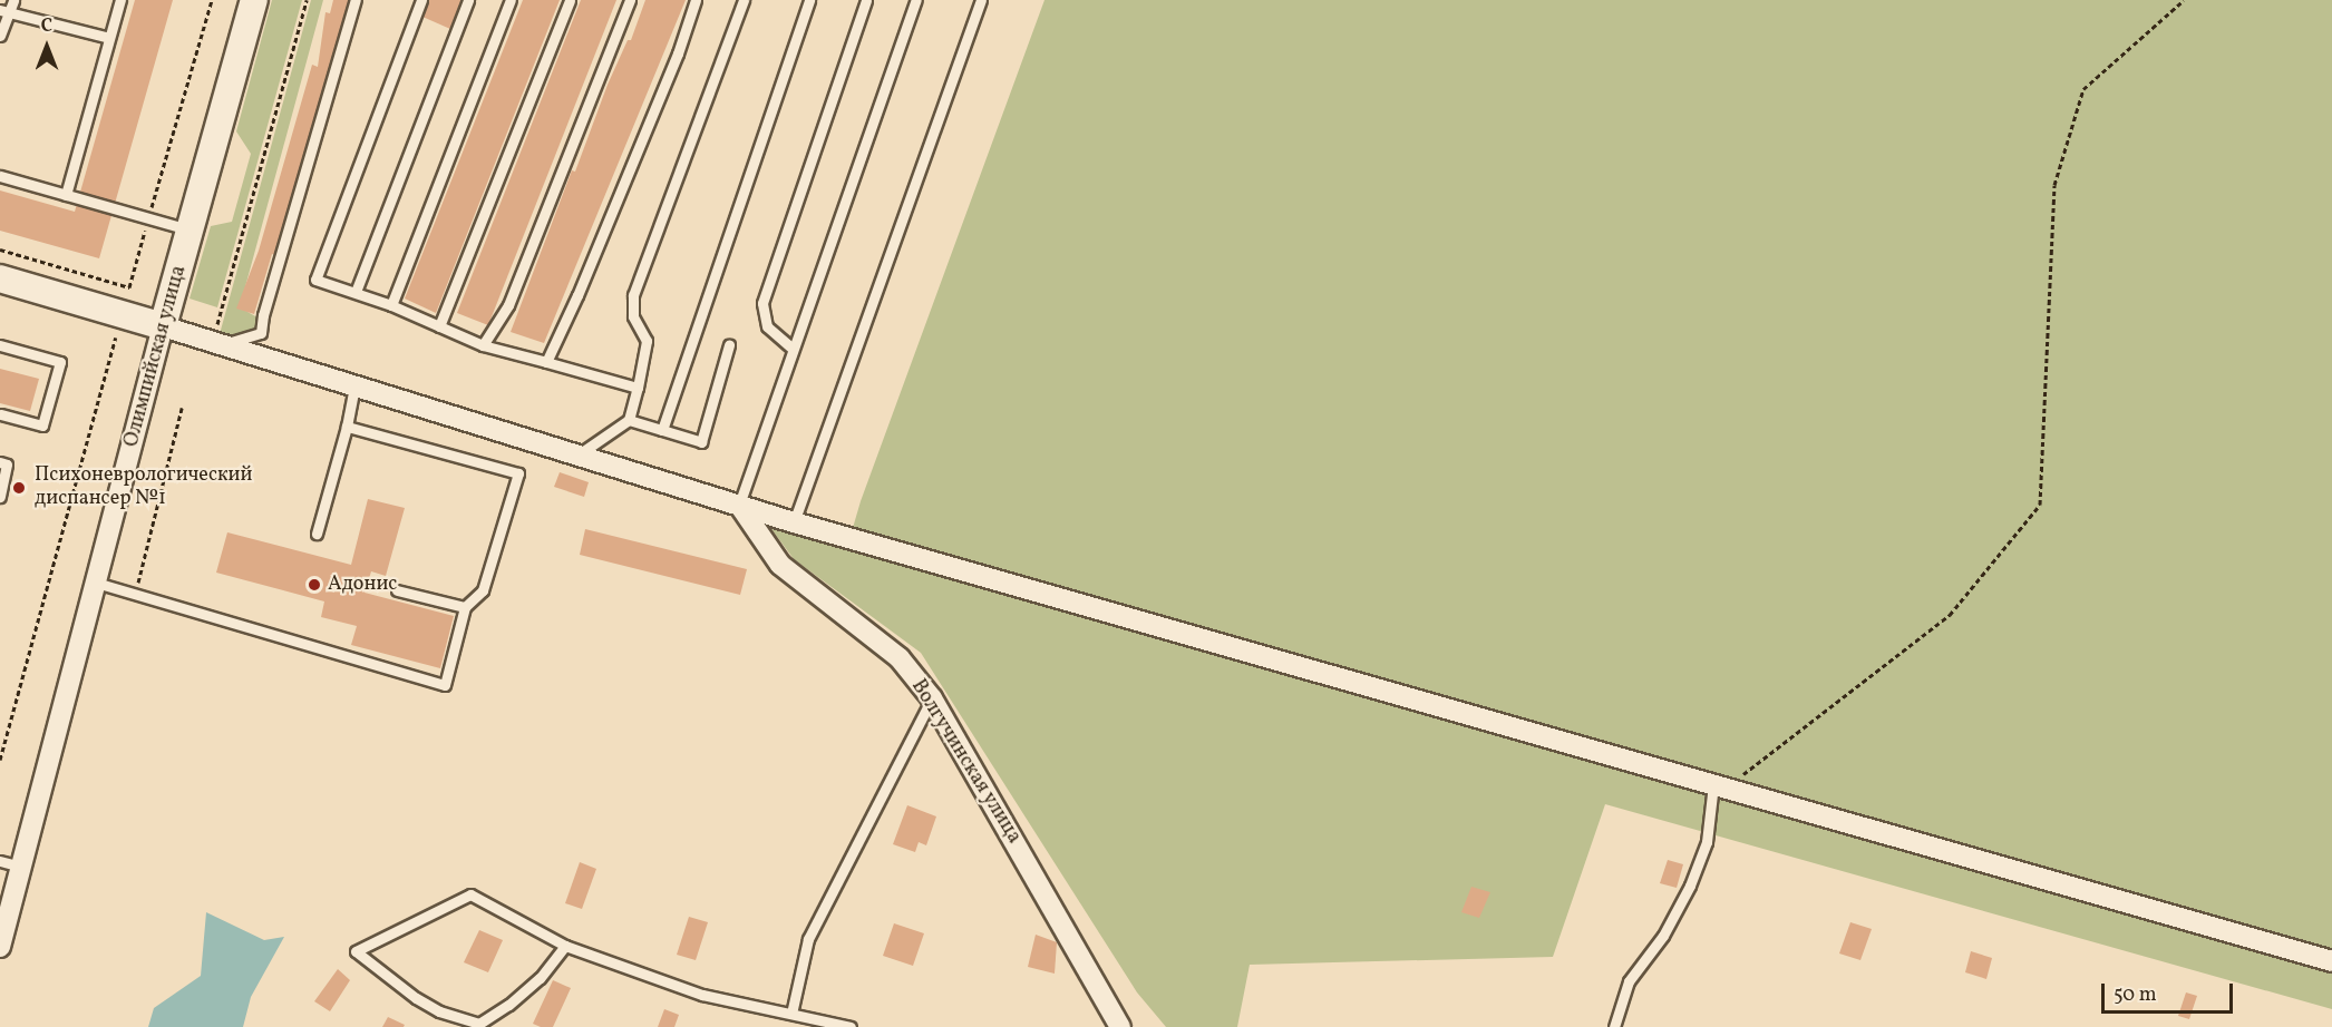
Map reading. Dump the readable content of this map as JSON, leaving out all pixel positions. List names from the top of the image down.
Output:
{
  "streets": {
    "main road": ["Олимпийская улица"],
    "street": ["Волгучинская улица"]
  },
  "places": ["Психоневрологический диспансер №1", "Адонис"],
  "scale_bar": "50 m",
  "north": "top"
}
